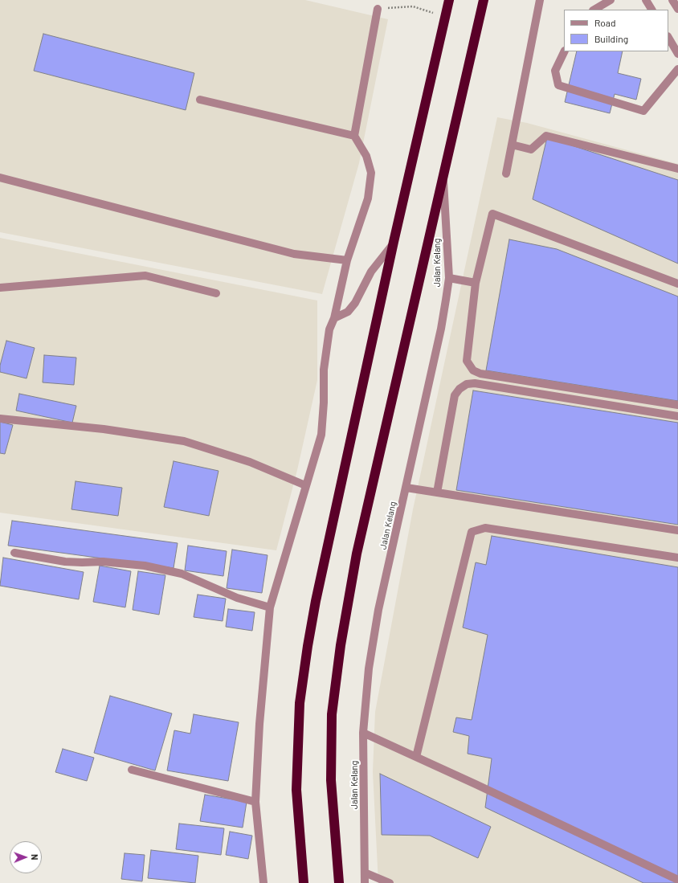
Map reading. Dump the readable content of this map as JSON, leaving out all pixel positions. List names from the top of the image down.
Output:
{
  "streets": {
    "street": ["Jalan Kelang"]
  },
  "legend": ["Road", "Building"],
  "north": "right"
}
